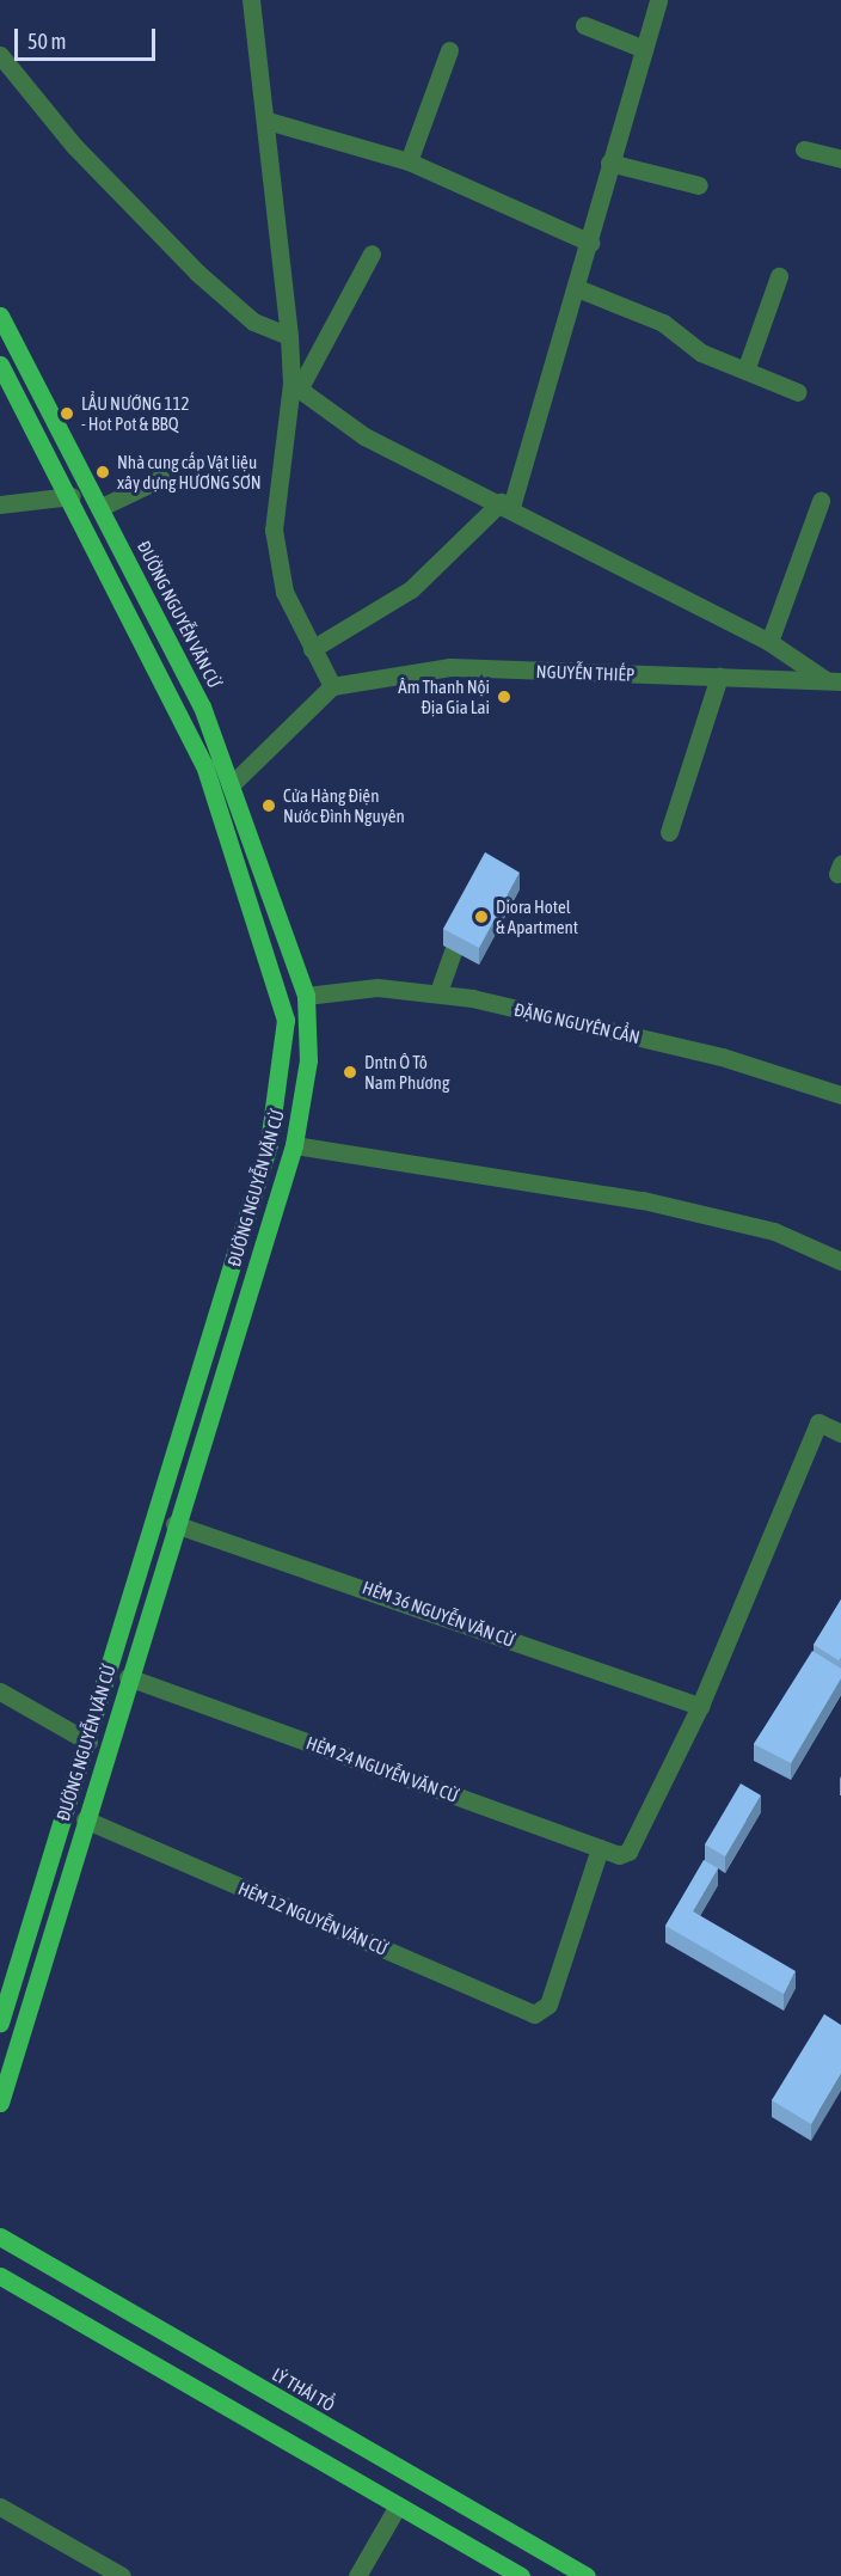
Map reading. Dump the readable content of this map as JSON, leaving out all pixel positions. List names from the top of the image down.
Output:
{
  "streets": {
    "main road": ["ĐƯỜNG NGUYỄN VĂN CỪ", "LÝ THÁI TỔ"],
    "street": [
      "NGUYỄN THIẾP",
      "ĐẶNG NGUYÊN CẨN",
      "HẺM 36 NGUYỄN VĂN CỪ",
      "HẺM 24 NGUYỄN VĂN CỪ",
      "HẺM 12 NGUYỄN VĂN CỪ"
    ]
  },
  "crossings": [
    ["ĐƯỜNG NGUYỄN VĂN CỪ", "ĐẶNG NGUYÊN CẨN"],
    ["ĐƯỜNG NGUYỄN VĂN CỪ", "HẺM 36 NGUYỄN VĂN CỪ"],
    ["ĐƯỜNG NGUYỄN VĂN CỪ", "HẺM 24 NGUYỄN VĂN CỪ"],
    ["ĐƯỜNG NGUYỄN VĂN CỪ", "HẺM 12 NGUYỄN VĂN CỪ"],
    ["HẺM 36 NGUYỄN VĂN CỪ", "HẺM 24 NGUYỄN VĂN CỪ"],
    ["HẺM 24 NGUYỄN VĂN CỪ", "HẺM 12 NGUYỄN VĂN CỪ"]
  ],
  "places": [
    "LẨU NƯỚNG 112 - Hot Pot & BBQ",
    "Nhà cung cấp Vật liệu xây dựng HƯƠNG SƠN",
    "Âm Thanh Nội Địa Gia Lai",
    "Cửa Hàng Điện Nước Đình Nguyên",
    "Diora Hotel & Apartment",
    "Dntn Ô Tô Nam Phương"
  ],
  "scale_bar": "50 m"
}
